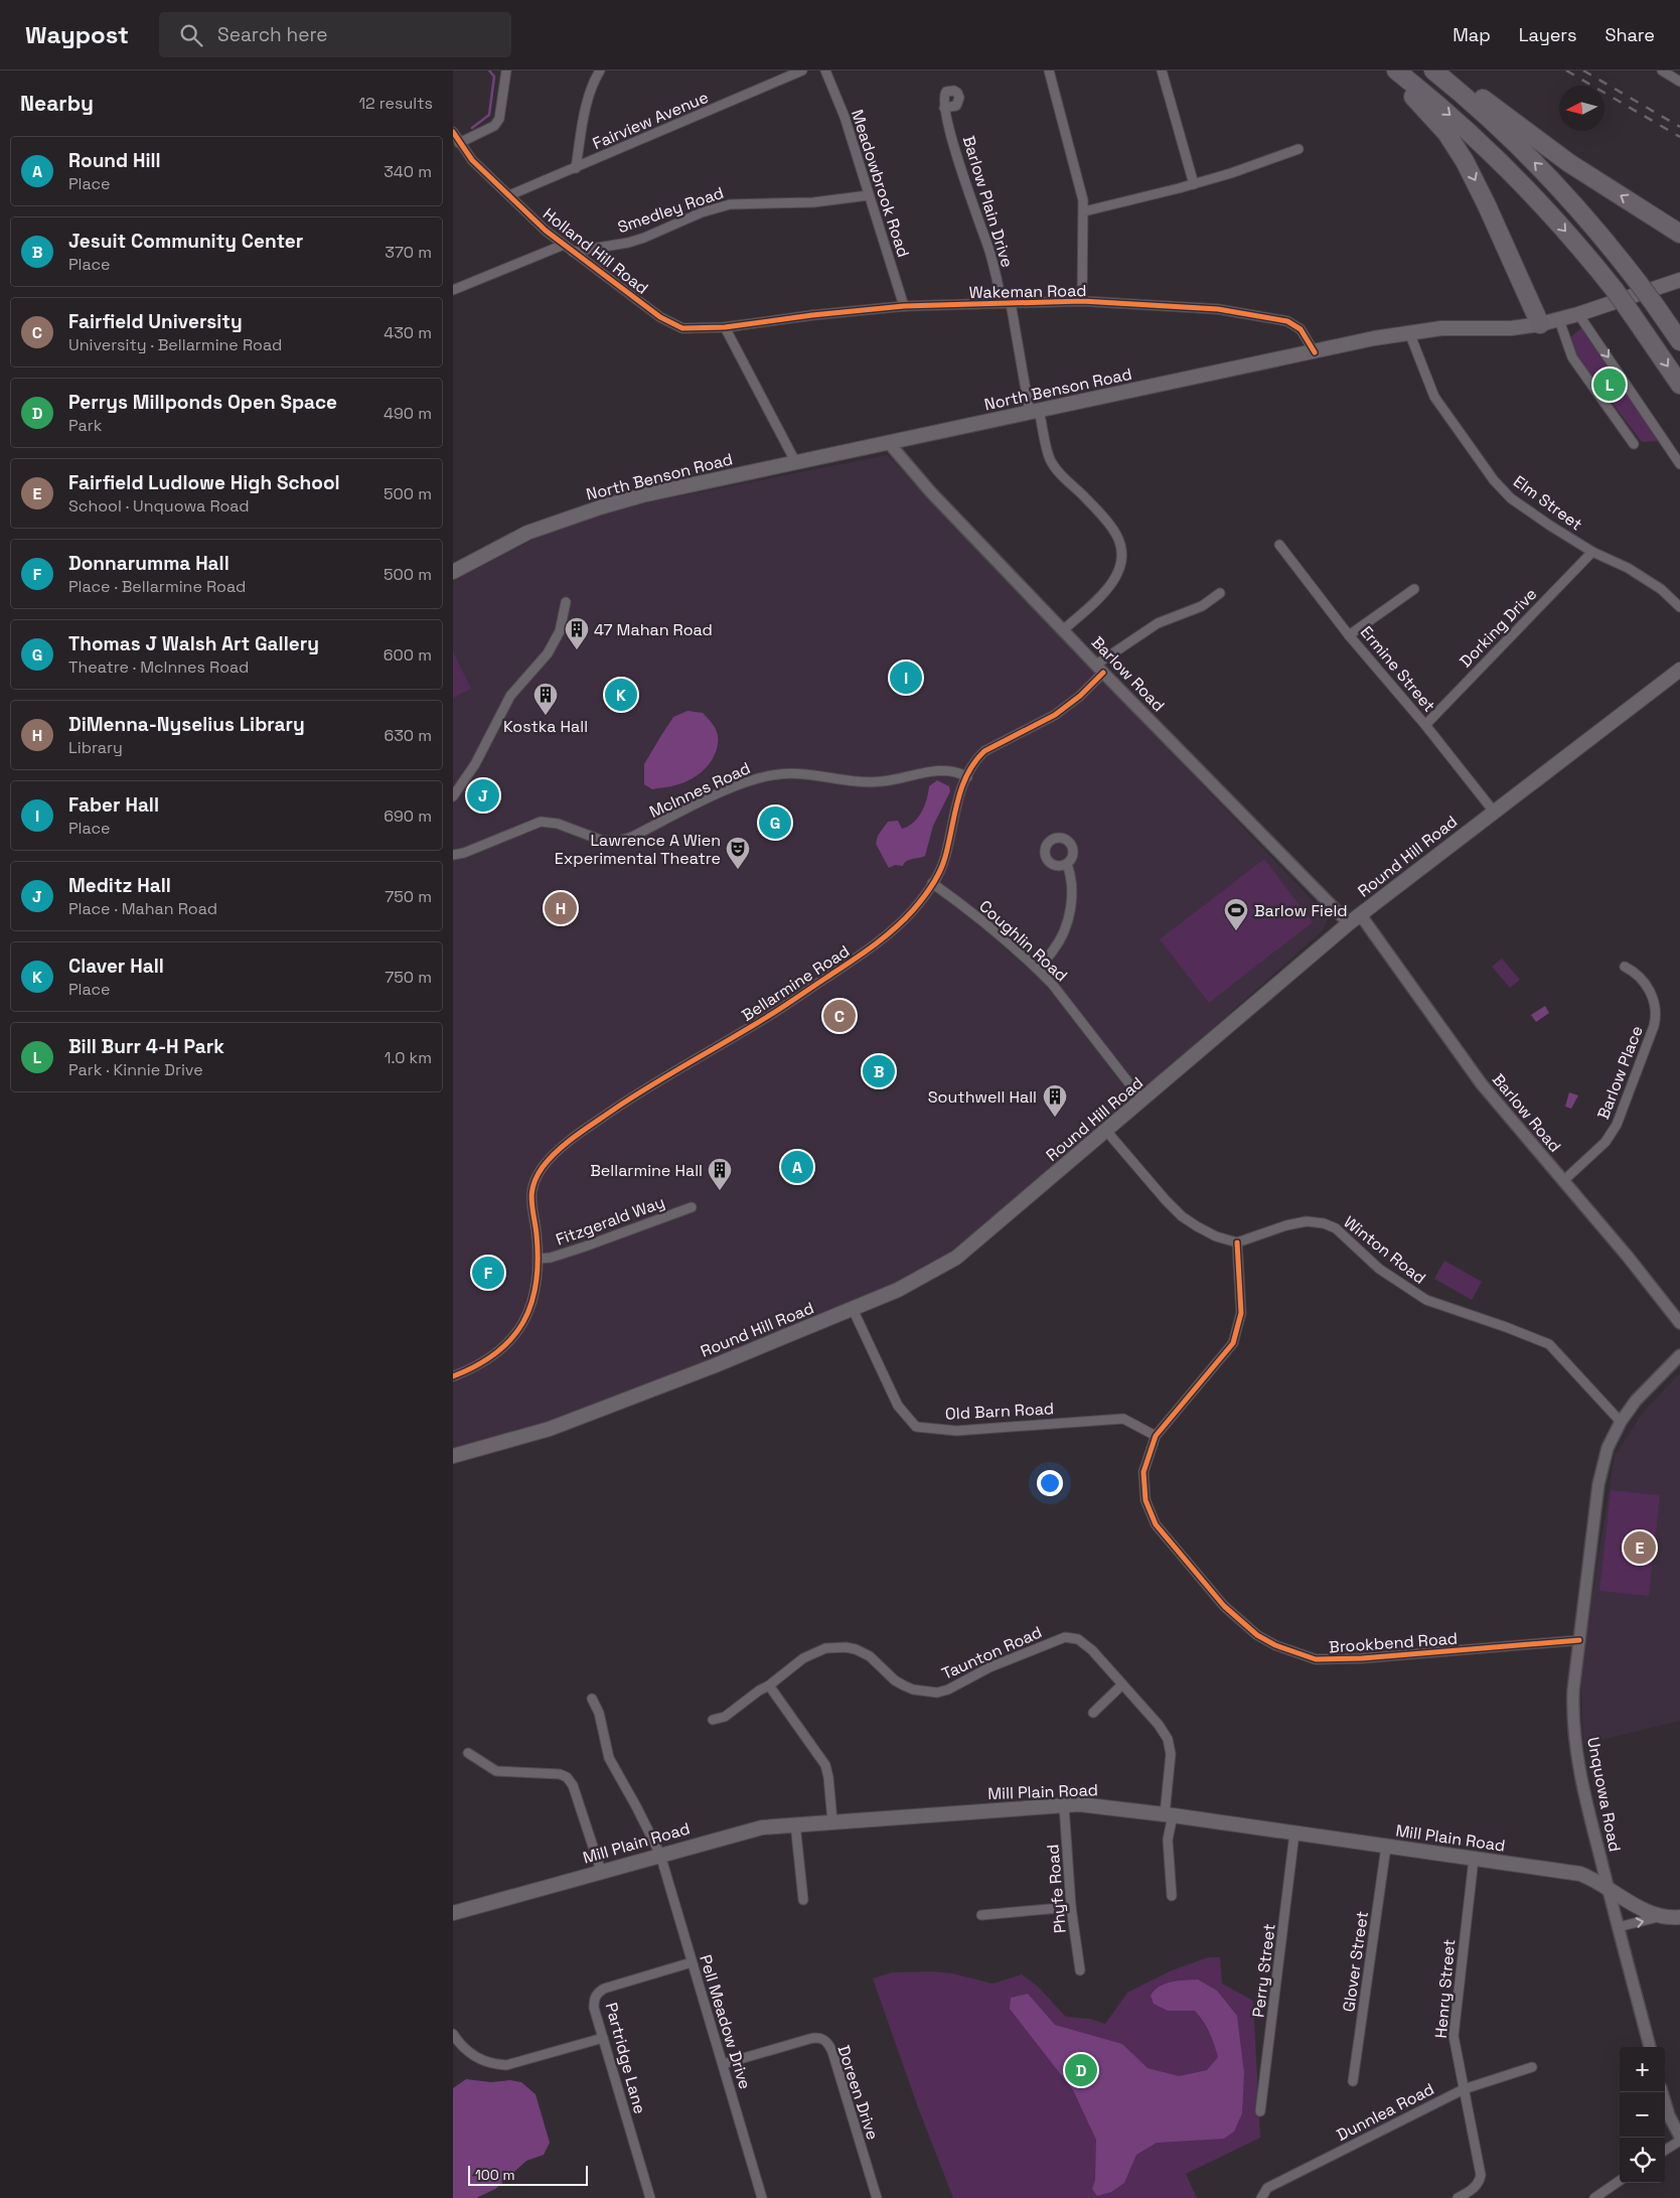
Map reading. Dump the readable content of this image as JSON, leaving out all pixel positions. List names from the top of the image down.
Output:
{
  "streets": {
    "main road": ["North Benson Road", "Round Hill Road", "Mill Plain Road"],
    "street": [
      "Fairview Avenue",
      "Meadowbrook Road",
      "Barlow Plain Drive",
      "Smedley Road",
      "Holland Hill Road",
      "Wakeman Road",
      "Elm Street",
      "Dorking Drive",
      "Ermine Street",
      "Barlow Road",
      "McInnes Road",
      "Coughlin Road",
      "Bellarmine Road",
      "Barlow Place",
      "Fitzgerald Way",
      "Winton Road",
      "Old Barn Road",
      "Brookbend Road",
      "Taunton Road",
      "Unquowa Road",
      "Phyfe Road",
      "Glover Street",
      "Perry Street",
      "Henry Street",
      "Pell Meadow Drive",
      "Partridge Lane",
      "Doreen Drive",
      "Dunnlea Road"
    ]
  },
  "crossings": [
    ["Fairview Avenue", "Holland Hill Road"],
    ["Meadowbrook Road", "Smedley Road"],
    ["Meadowbrook Road", "Wakeman Road"],
    ["Barlow Plain Drive", "Wakeman Road"],
    ["Barlow Plain Drive", "North Benson Road"],
    ["Barlow Plain Drive", "Barlow Road"],
    ["Smedley Road", "Holland Hill Road"],
    ["Holland Hill Road", "Wakeman Road"],
    ["Wakeman Road", "North Benson Road"],
    ["North Benson Road", "Elm Street"],
    ["North Benson Road", "Barlow Road"],
    ["Elm Street", "Dorking Drive"],
    ["Dorking Drive", "Ermine Street"],
    ["Ermine Street", "Round Hill Road"],
    ["Barlow Road", "Round Hill Road"],
    ["Barlow Road", "Bellarmine Road"],
    ["Barlow Road", "Barlow Place"],
    ["McInnes Road", "Bellarmine Road"],
    ["Round Hill Road", "Coughlin Road"],
    ["Round Hill Road", "Old Barn Road"],
    ["Coughlin Road", "Bellarmine Road"],
    ["Bellarmine Road", "Fitzgerald Way"],
    ["Winton Road", "Brookbend Road"],
    ["Winton Road", "Unquowa Road"],
    ["Old Barn Road", "Brookbend Road"],
    ["Brookbend Road", "Unquowa Road"],
    ["Taunton Road", "Mill Plain Road"],
    ["Mill Plain Road", "Unquowa Road"],
    ["Mill Plain Road", "Phyfe Road"],
    ["Mill Plain Road", "Glover Street"],
    ["Mill Plain Road", "Perry Street"],
    ["Mill Plain Road", "Henry Street"],
    ["Mill Plain Road", "Pell Meadow Drive"],
    ["Henry Street", "Dunnlea Road"],
    ["Pell Meadow Drive", "Partridge Lane"],
    ["Pell Meadow Drive", "Doreen Drive"]
  ],
  "places": {
    "building": [
      "47 Mahan Road",
      "Kostka Hall",
      "Southwell Hall",
      "Bellarmine Hall"
    ],
    "theatre": ["Lawrence A Wien Experimental Theatre"],
    "sports": ["Barlow Field"]
  },
  "scale_bar": "100 m",
  "north": "left",
  "page": {
    "header": "Waypost",
    "search": "Search here",
    "nav": ["Map", "Layers", "Share"],
    "heading": ["Nearby", "12 results"],
    "list": [
      {
        "mark": "A",
        "name": "Round Hill",
        "note": "Place",
        "value": "340 m"
      },
      {
        "mark": "B",
        "name": "Jesuit Community Center",
        "note": "Place",
        "value": "370 m"
      },
      {
        "mark": "C",
        "name": "Fairfield University",
        "note": "University · Bellarmine Road",
        "value": "430 m"
      },
      {
        "mark": "D",
        "name": "Perrys Millponds Open Space",
        "note": "Park",
        "value": "490 m"
      },
      {
        "mark": "E",
        "name": "Fairfield Ludlowe High School",
        "note": "School · Unquowa Road",
        "value": "500 m"
      },
      {
        "mark": "F",
        "name": "Donnarumma Hall",
        "note": "Place · Bellarmine Road",
        "value": "500 m"
      },
      {
        "mark": "G",
        "name": "Thomas J Walsh Art Gallery",
        "note": "Theatre · McInnes Road",
        "value": "600 m"
      },
      {
        "mark": "H",
        "name": "DiMenna-Nyselius Library",
        "note": "Library",
        "value": "630 m"
      },
      {
        "mark": "I",
        "name": "Faber Hall",
        "note": "Place",
        "value": "690 m"
      },
      {
        "mark": "J",
        "name": "Meditz Hall",
        "note": "Place · Mahan Road",
        "value": "750 m"
      },
      {
        "mark": "K",
        "name": "Claver Hall",
        "note": "Place",
        "value": "750 m"
      },
      {
        "mark": "L",
        "name": "Bill Burr 4-H Park",
        "note": "Park · Kinnie Drive",
        "value": "1.0 km"
      }
    ],
    "pins": [
      "L",
      "I",
      "K",
      "J",
      "G",
      "H",
      "C",
      "B",
      "A",
      "F",
      "E",
      "D"
    ],
    "map_buttons": ["+", "−"],
    "scale": "100 m"
  }
}
